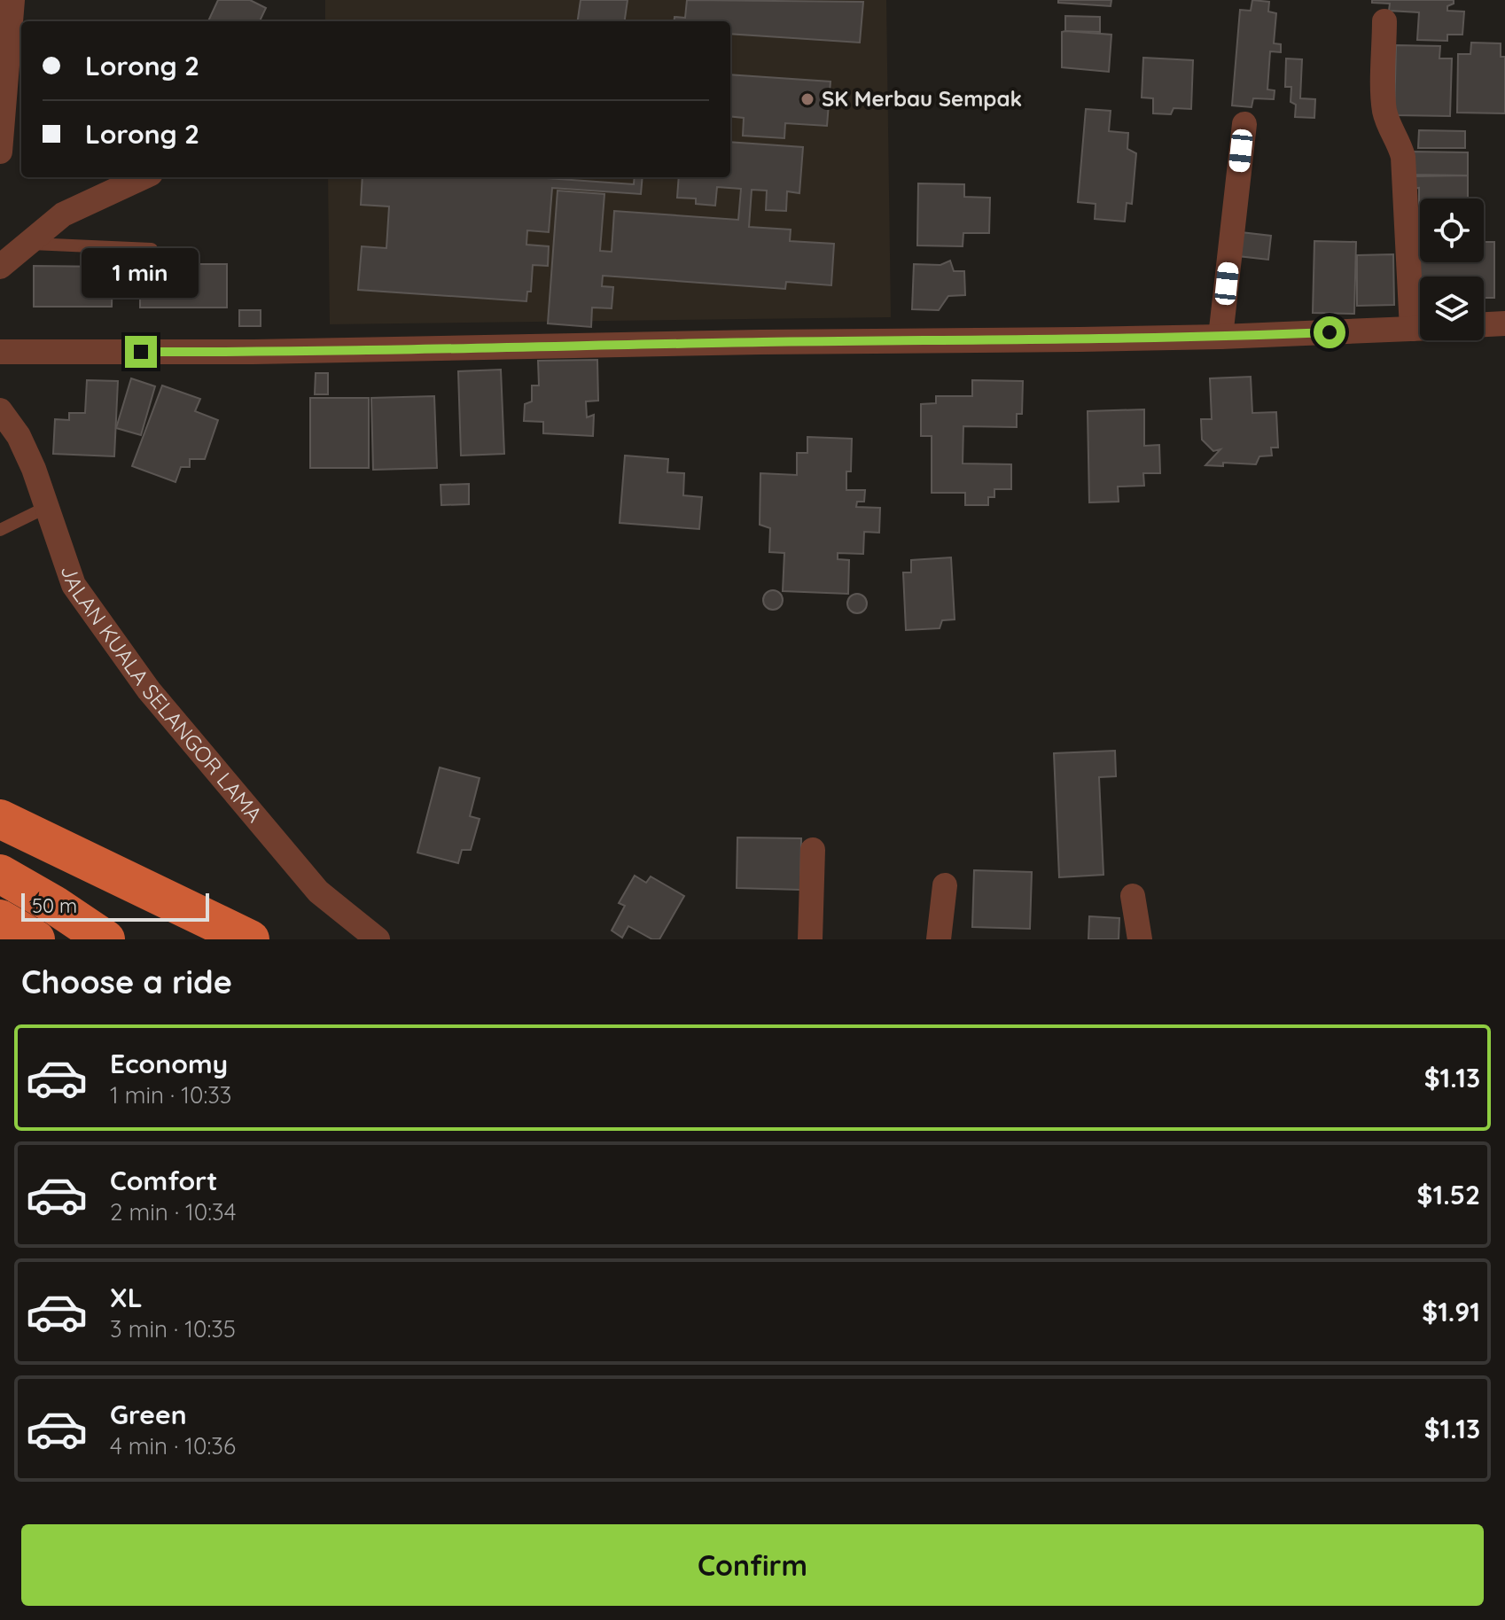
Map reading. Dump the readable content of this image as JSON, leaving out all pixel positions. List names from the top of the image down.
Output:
{
  "streets": {
    "street": ["JALAN KUALA SELANGOR LAMA"]
  },
  "places": ["SK Merbau Sempak"],
  "scale_bar": "50 m",
  "page": {
    "banner": ["Lorong 2", "Lorong 2"],
    "bubble": "1 min",
    "scale": "50 m",
    "heading": "Choose a ride",
    "list": [
      {
        "name": "Economy",
        "note": "1 min · 10:33",
        "value": "$1.13"
      },
      {
        "name": "Comfort",
        "note": "2 min · 10:34",
        "value": "$1.52"
      },
      {
        "name": "XL",
        "note": "3 min · 10:35",
        "value": "$1.91"
      },
      {
        "name": "Green",
        "note": "4 min · 10:36",
        "value": "$1.13"
      }
    ],
    "buttons": "Confirm"
  }
}
